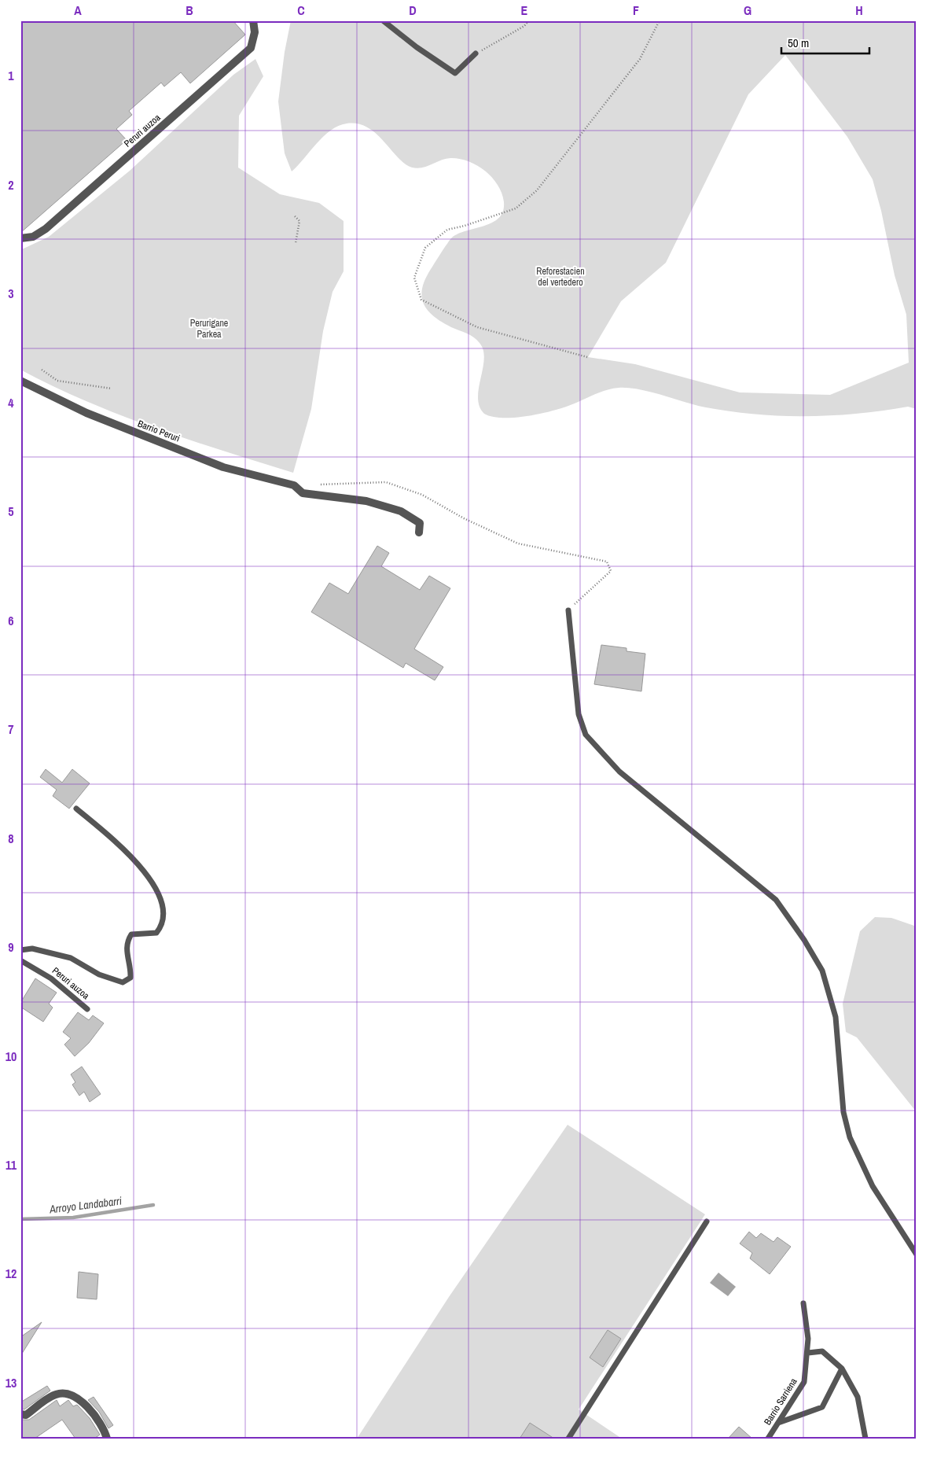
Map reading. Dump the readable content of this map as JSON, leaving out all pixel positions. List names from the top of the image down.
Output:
{
  "streets": {
    "street": ["Peruri auzoa", "Barrio Peruri"],
    "lane": ["Barrio Sarriena"]
  },
  "water": ["Arroyo Landabarri"],
  "parks": ["Reforestacien del vertedero", "Perurigane Parkea"],
  "scale_bar": "50 m",
  "grid": {
    "columns": [
      "A",
      "B",
      "C",
      "D",
      "E",
      "F",
      "G",
      "H"
    ],
    "rows": [
      "1",
      "2",
      "3",
      "4",
      "5",
      "6",
      "7",
      "8",
      "9",
      "10",
      "11",
      "12",
      "13"
    ]
  }
}
